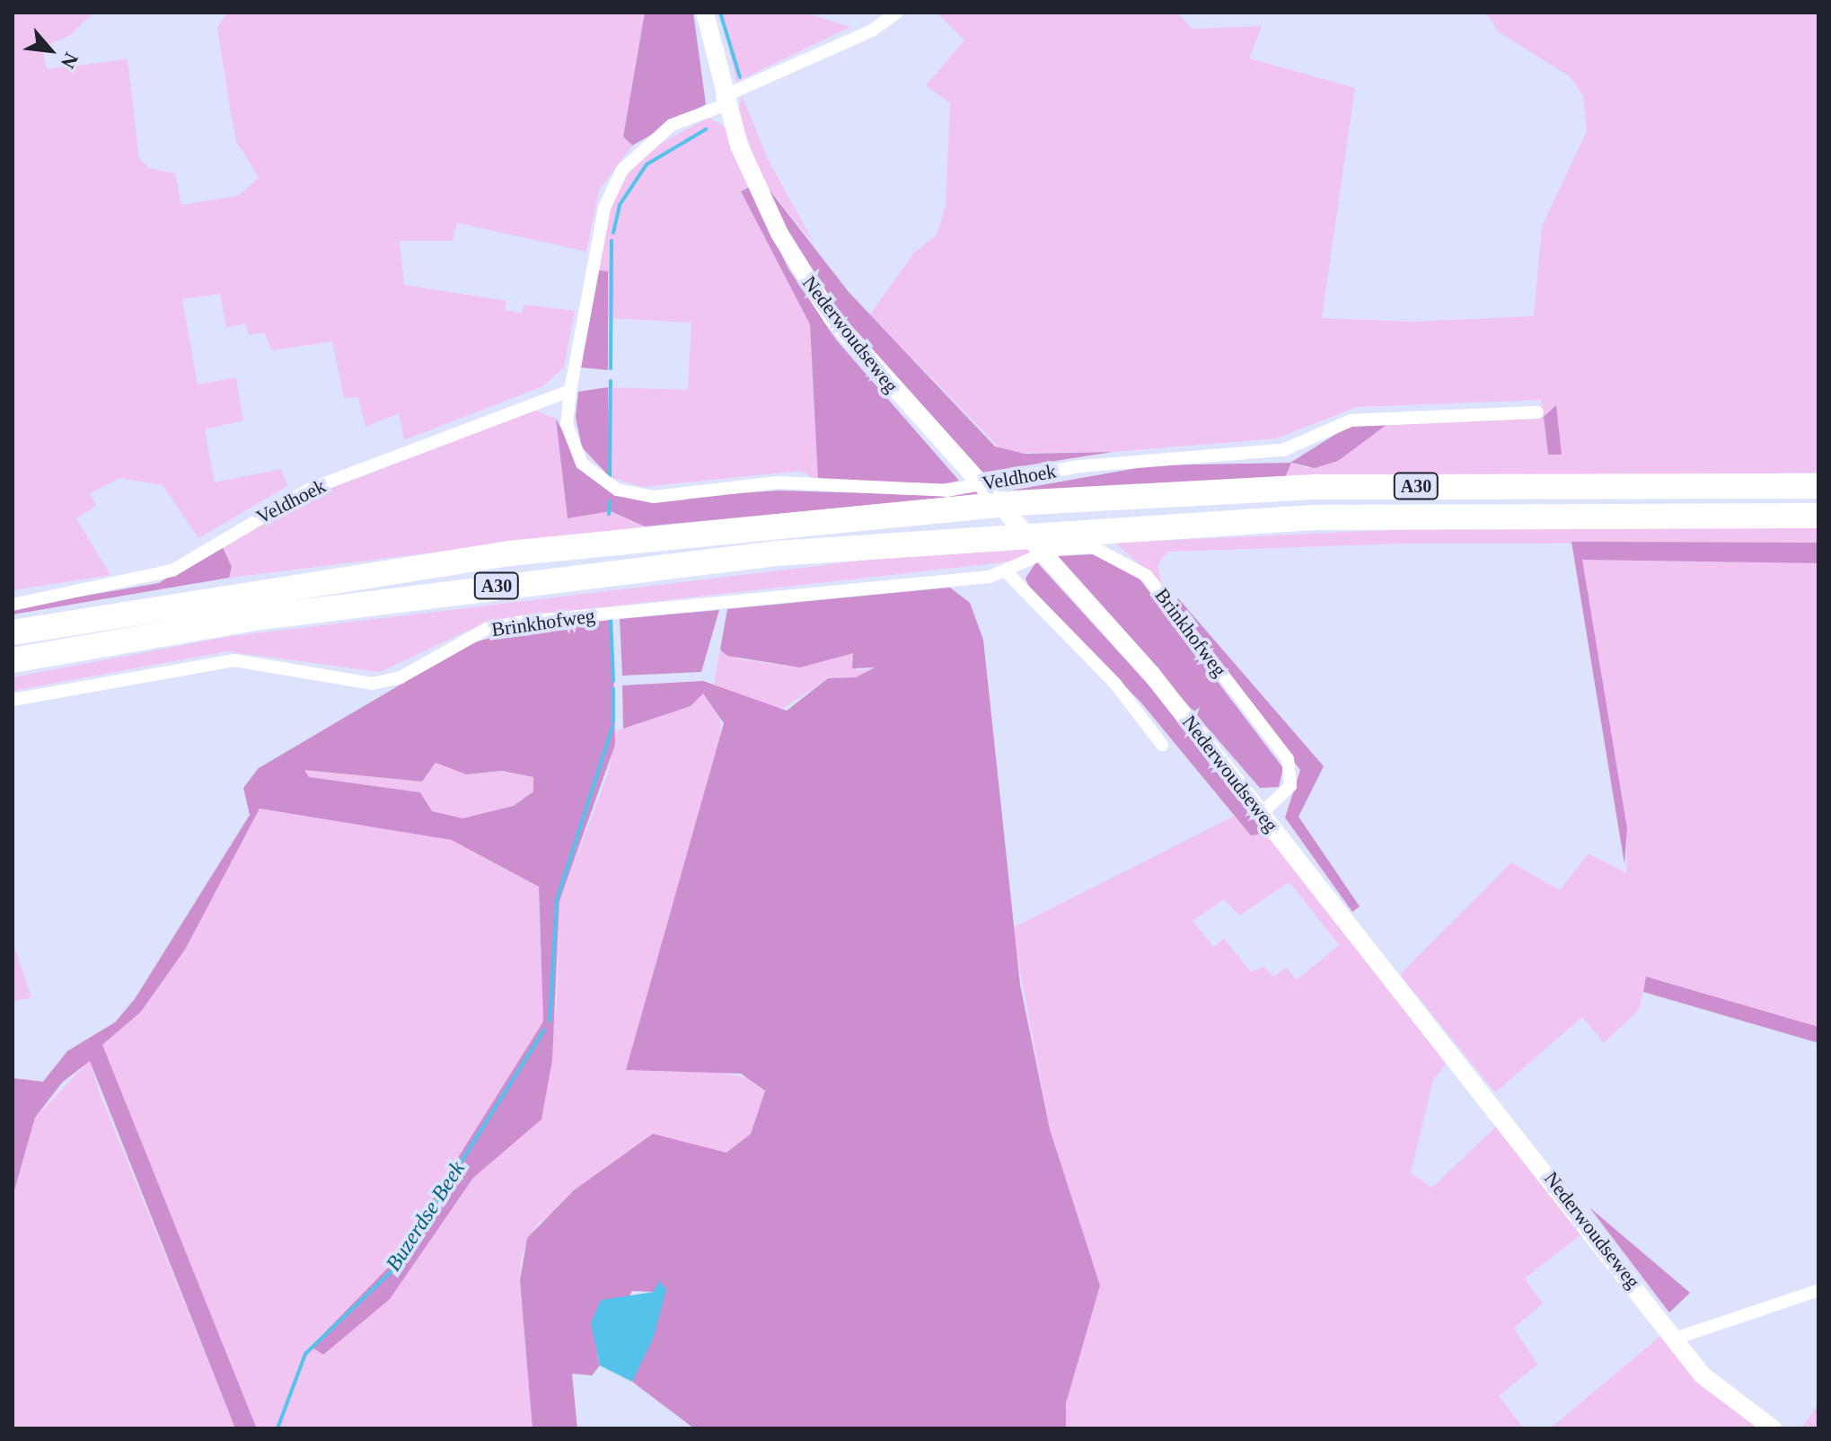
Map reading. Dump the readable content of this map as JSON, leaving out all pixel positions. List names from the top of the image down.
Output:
{
  "streets": {
    "highway": ["A30"],
    "street": ["Nederwoudseweg", "Veldhoek", "Brinkhofweg"]
  },
  "crossings": [
    ["Nederwoudseweg", "Veldhoek"],
    ["Nederwoudseweg", "Brinkhofweg"]
  ],
  "water": ["Buzerdse Beek"],
  "north": "bottom right"
}
